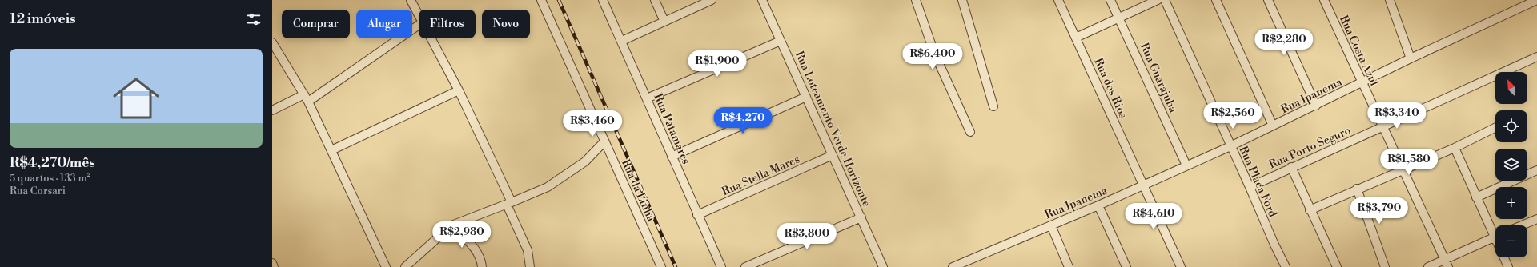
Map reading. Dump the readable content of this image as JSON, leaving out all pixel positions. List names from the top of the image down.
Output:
{
  "streets": {
    "street": [
      "Rua Costa Azul",
      "Rua Guarajuba",
      "Rua dos Rios",
      "Rua Ipanema",
      "Rua Patamares",
      "Rua Loteamento Verde Horizonte",
      "Rua Porto Seguro",
      "Rua Stella Mares",
      "Rua Placa Ford",
      "Rua da Linha"
    ]
  },
  "crossings": [
    ["Rua Costa Azul", "Rua Ipanema"],
    ["Rua Costa Azul", "Rua Porto Seguro"],
    ["Rua Guarajuba", "Rua Ipanema"],
    ["Rua dos Rios", "Rua Ipanema"],
    ["Rua Ipanema", "Rua Placa Ford"],
    ["Rua Patamares", "Rua Stella Mares"],
    ["Rua Loteamento Verde Horizonte", "Rua Stella Mares"],
    ["Rua Porto Seguro", "Rua Placa Ford"]
  ],
  "north": "top left",
  "page": {
    "heading": "12 imóveis",
    "chip": [
      "Comprar",
      "Alugar",
      "Filtros",
      "Novo"
    ],
    "price": [
      "R$2,280",
      "R$6,400",
      "R$1,900",
      "R$2,560",
      "R$3,340",
      "R$4,270",
      "R$3,460",
      "R$1,580",
      "R$3,790",
      "R$4,610",
      "R$2,980",
      "R$3,800"
    ],
    "list": [
      {
        "name": "R$4,270/mês",
        "note": "5 quartos · 133 m² · Rua Corsari"
      }
    ],
    "map_buttons": ["+", "−"]
  }
}
